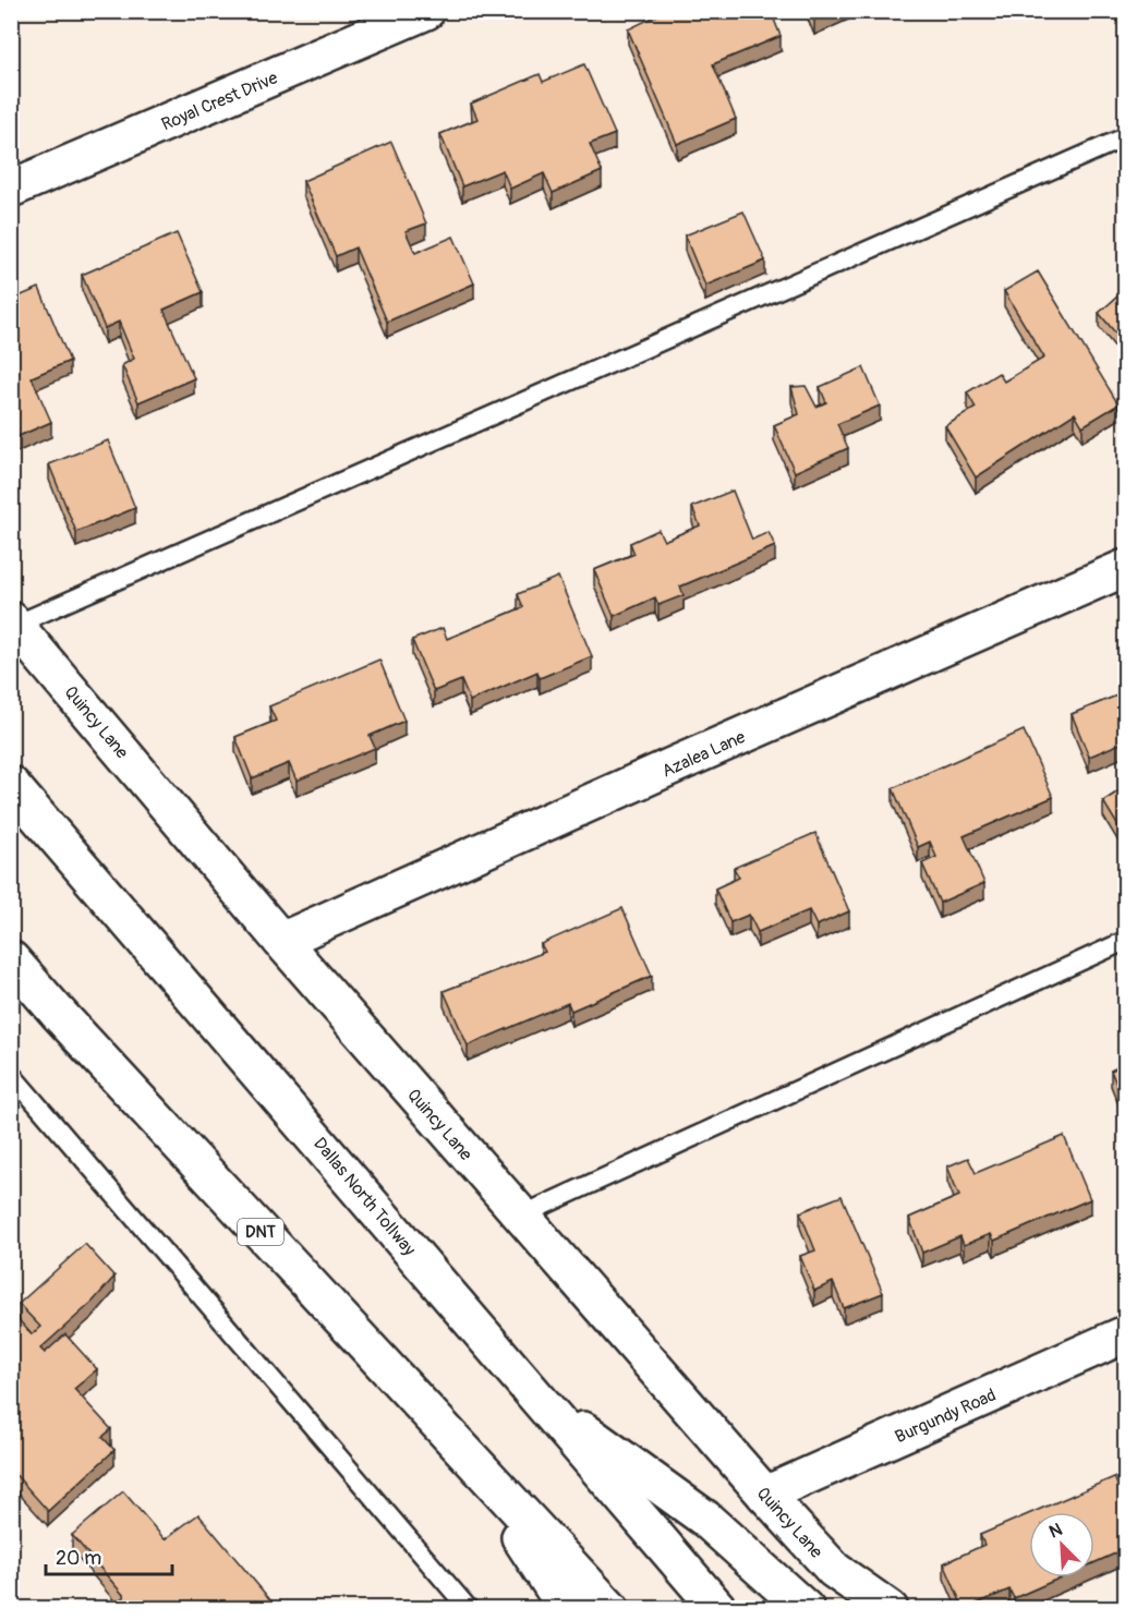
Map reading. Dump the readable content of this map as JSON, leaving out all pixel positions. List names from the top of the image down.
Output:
{
  "streets": {
    "main road": [
      "Royal Crest Drive",
      "Quincy Lane",
      "Azalea Lane",
      "Dallas North Tollway",
      "DNT",
      "Burgundy Road"
    ]
  },
  "crossings": [
    ["Quincy Lane", "Azalea Lane"],
    ["Quincy Lane", "Burgundy Road"]
  ],
  "scale_bar": "20 m",
  "north": "top left"
}
